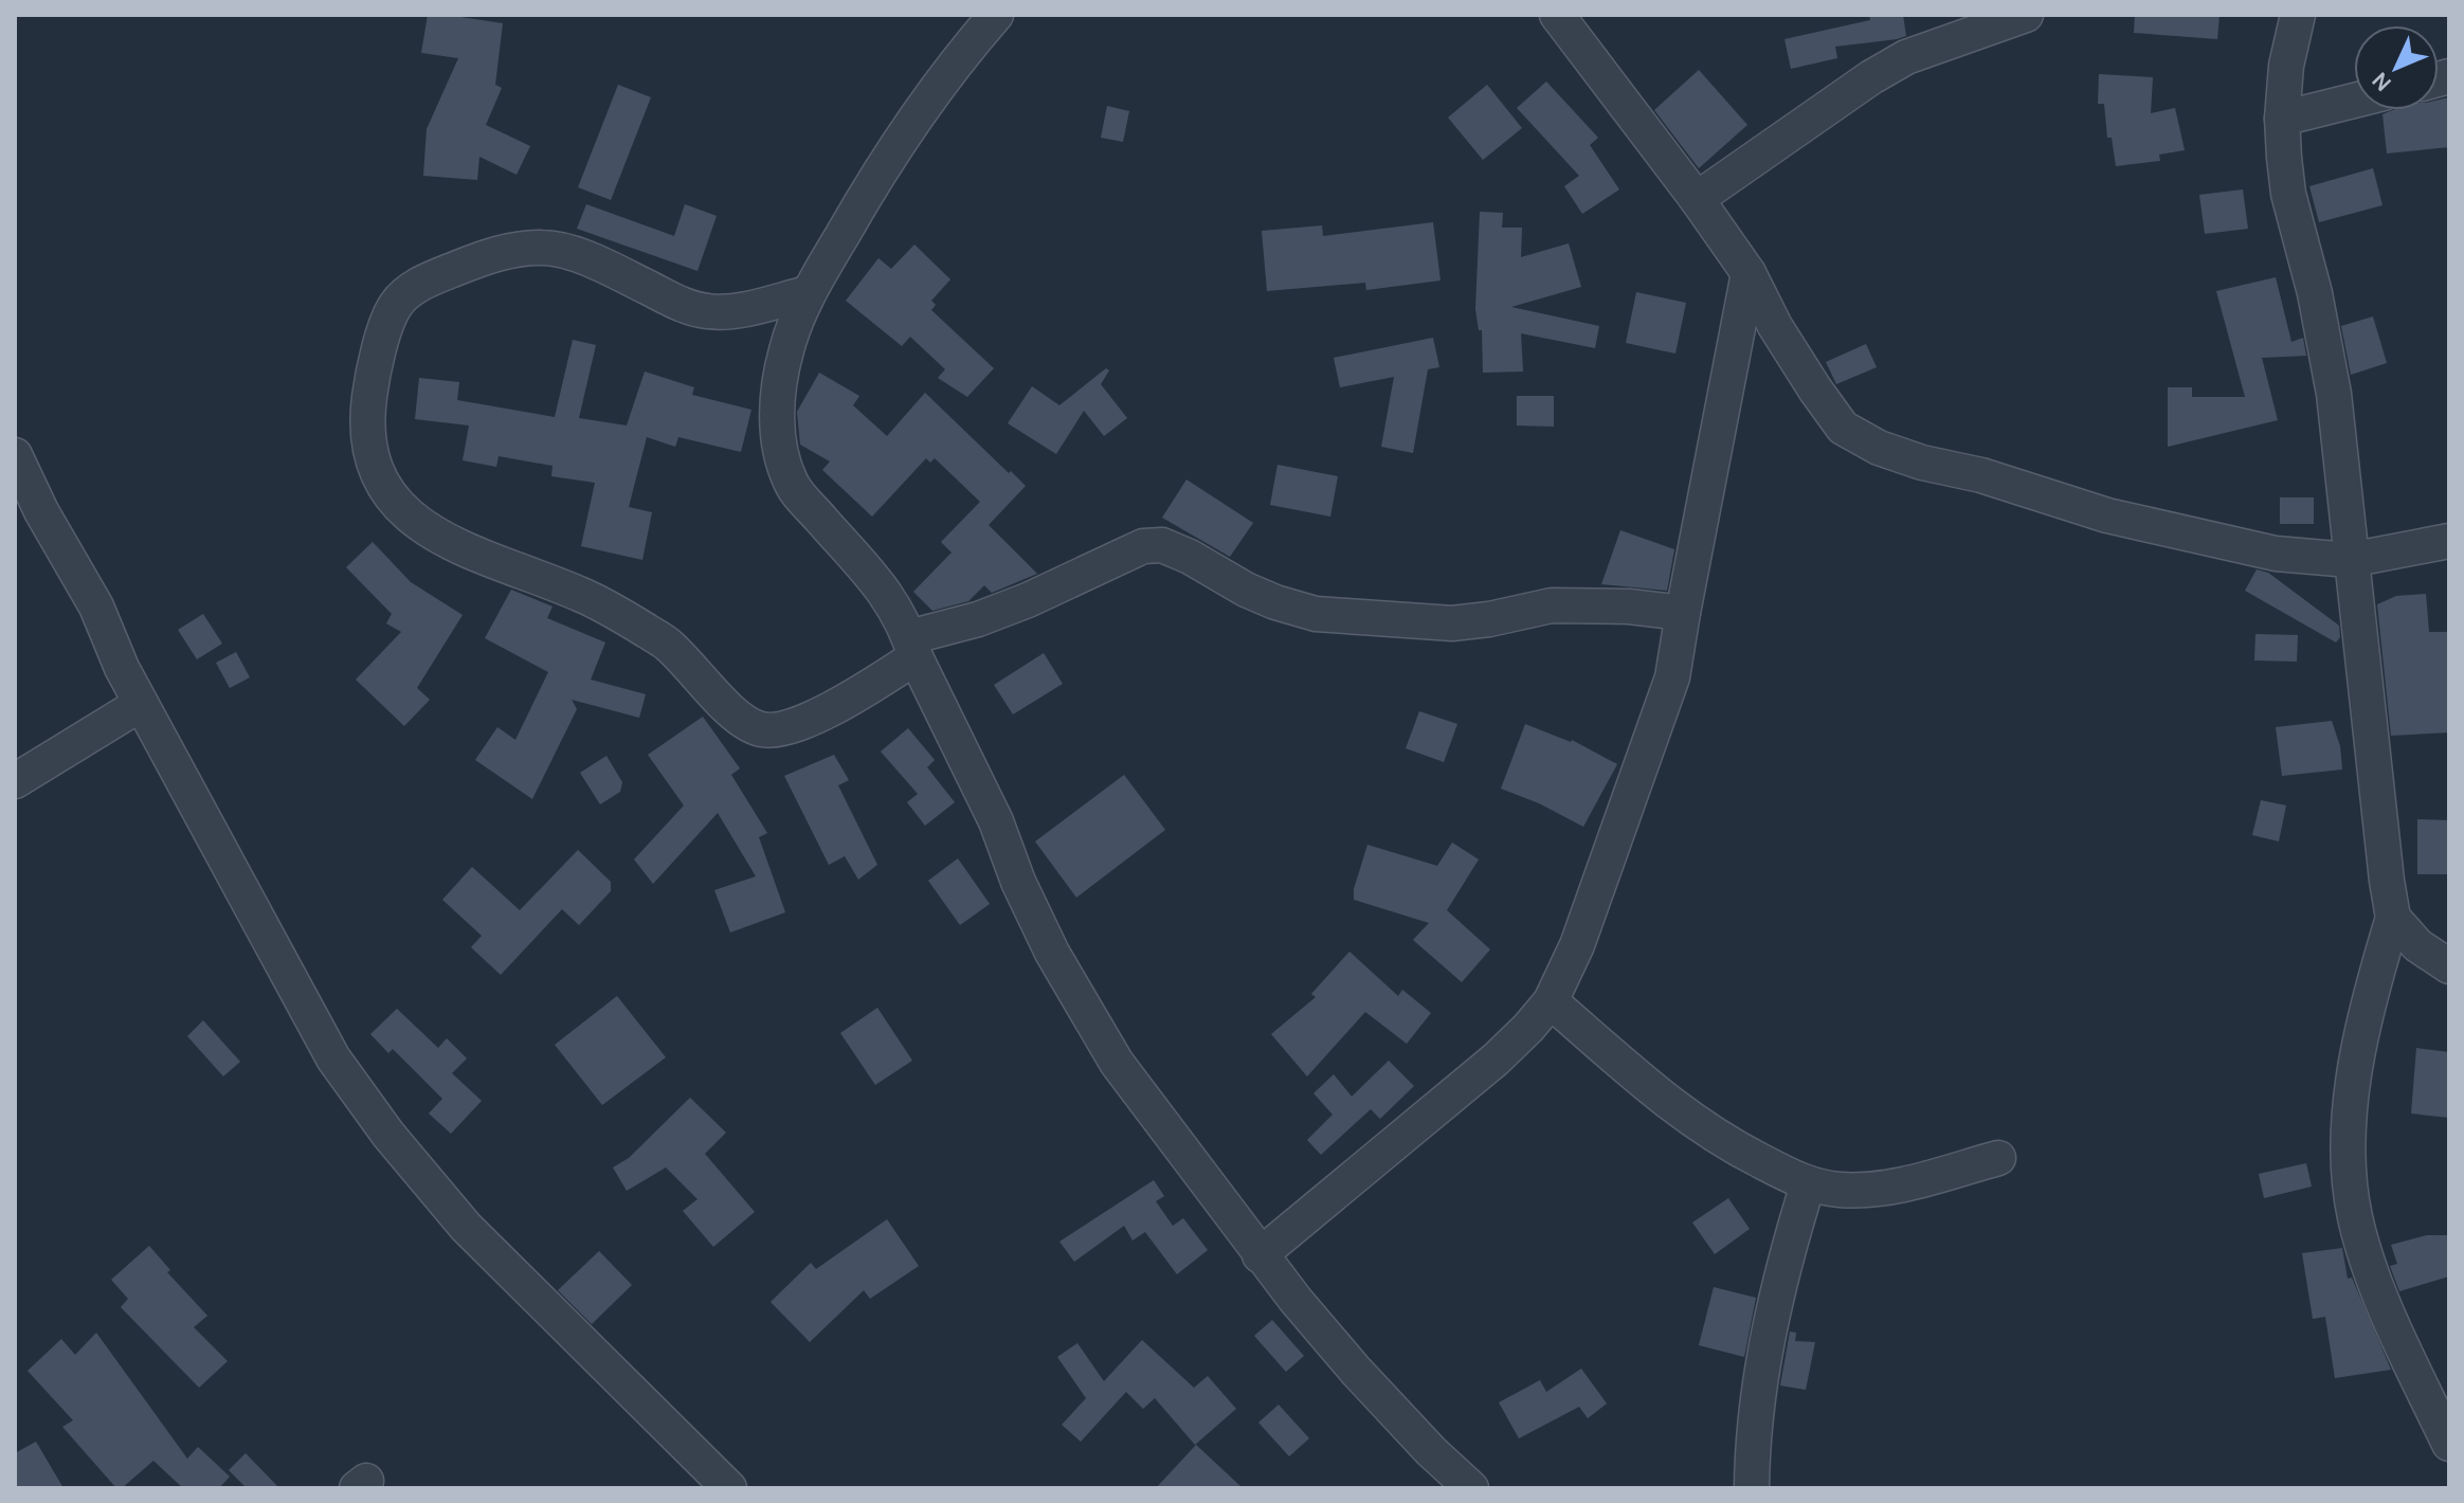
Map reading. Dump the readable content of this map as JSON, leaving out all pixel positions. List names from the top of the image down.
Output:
{
  "north": "bottom left"
}
